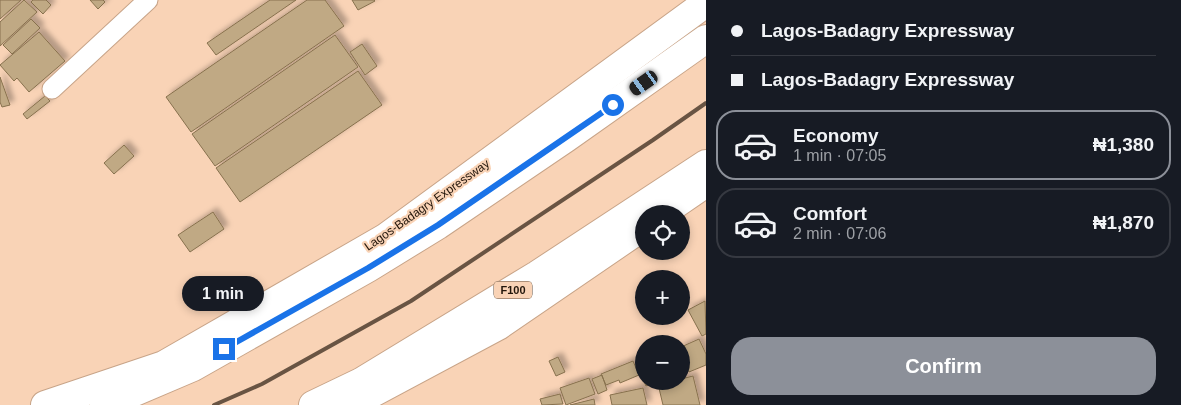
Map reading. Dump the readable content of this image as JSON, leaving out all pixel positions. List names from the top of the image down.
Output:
{
  "streets": {
    "main road": ["Lagos-Badagry Expressway", "F100"]
  },
  "page": {
    "banner": ["Lagos-Badagry Expressway", "Lagos-Badagry Expressway"],
    "list": [
      {
        "name": "Economy",
        "note": "1 min · 07:05",
        "value": "₦1,380"
      },
      {
        "name": "Comfort",
        "note": "2 min · 07:06",
        "value": "₦1,870"
      }
    ],
    "map_buttons": ["+", "−"],
    "bubble": "1 min",
    "buttons": "Confirm"
  }
}
